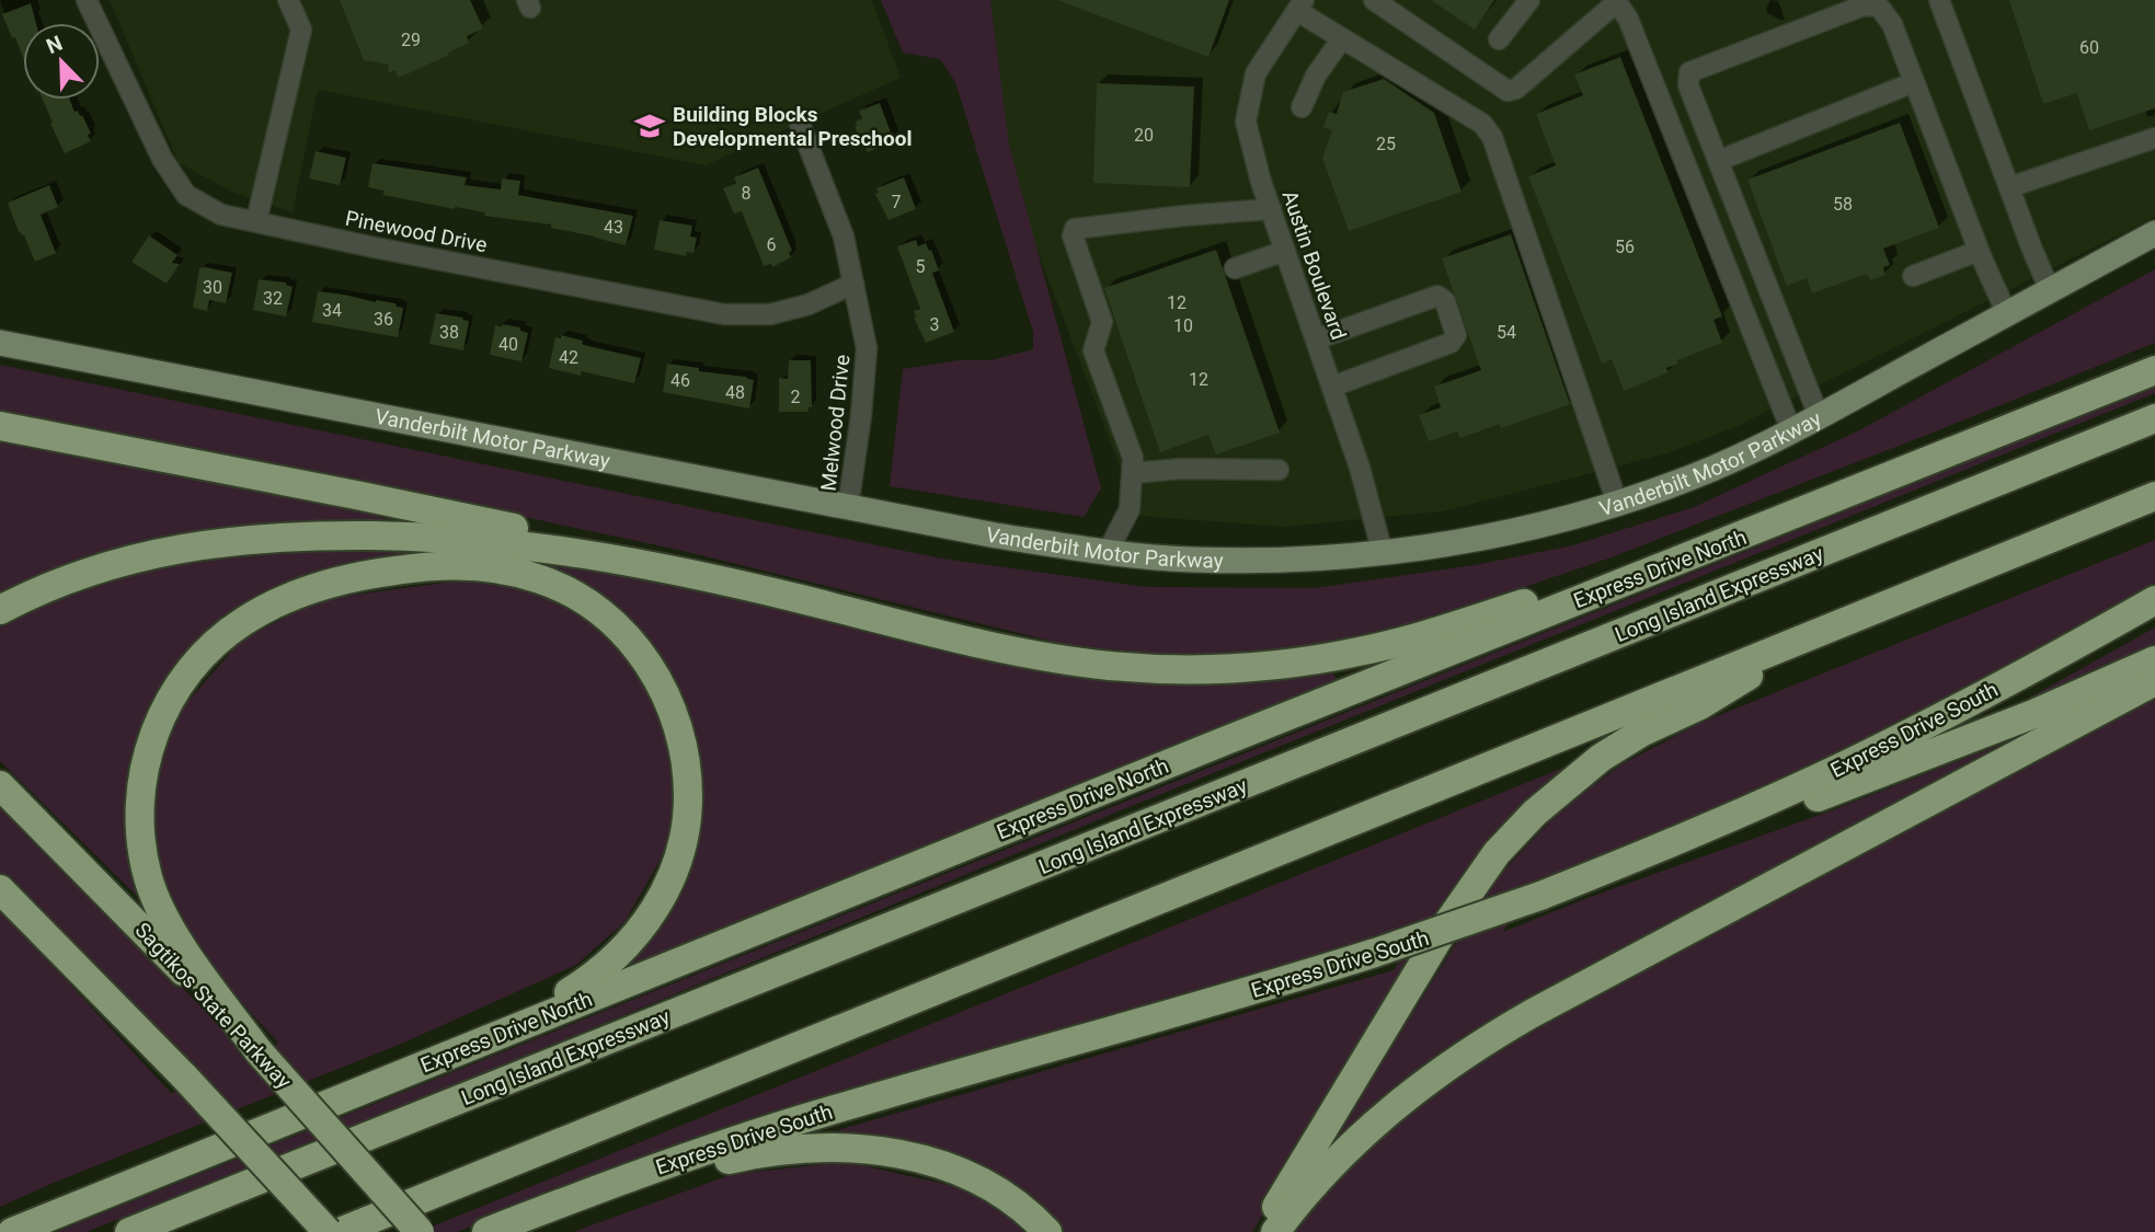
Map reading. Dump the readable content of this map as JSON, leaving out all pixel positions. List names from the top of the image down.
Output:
{
  "streets": {
    "highway": [
      "Express Drive North",
      "Long Island Expressway",
      "Express Drive South",
      "Sagtikos State Parkway"
    ],
    "main road": ["Vanderbilt Motor Parkway"],
    "street": ["Pinewood Drive", "Austin Boulevard", "Melwood Drive"]
  },
  "crossings": [
    ["Pinewood Drive", "Melwood Drive"],
    ["Austin Boulevard", "Vanderbilt Motor Parkway"],
    ["Melwood Drive", "Vanderbilt Motor Parkway"]
  ],
  "places": {
    "school or university": ["Building Blocks Developmental Preschool"]
  },
  "house_numbers": [
    "29",
    "60",
    "20",
    "25",
    "8",
    "7",
    "58",
    "43",
    "6",
    "56",
    "5",
    "30",
    "32",
    "12",
    "34",
    "36",
    "3",
    "10",
    "38",
    "54",
    "40",
    "42",
    "12",
    "46",
    "48",
    "2"
  ],
  "north": "top left"
}
